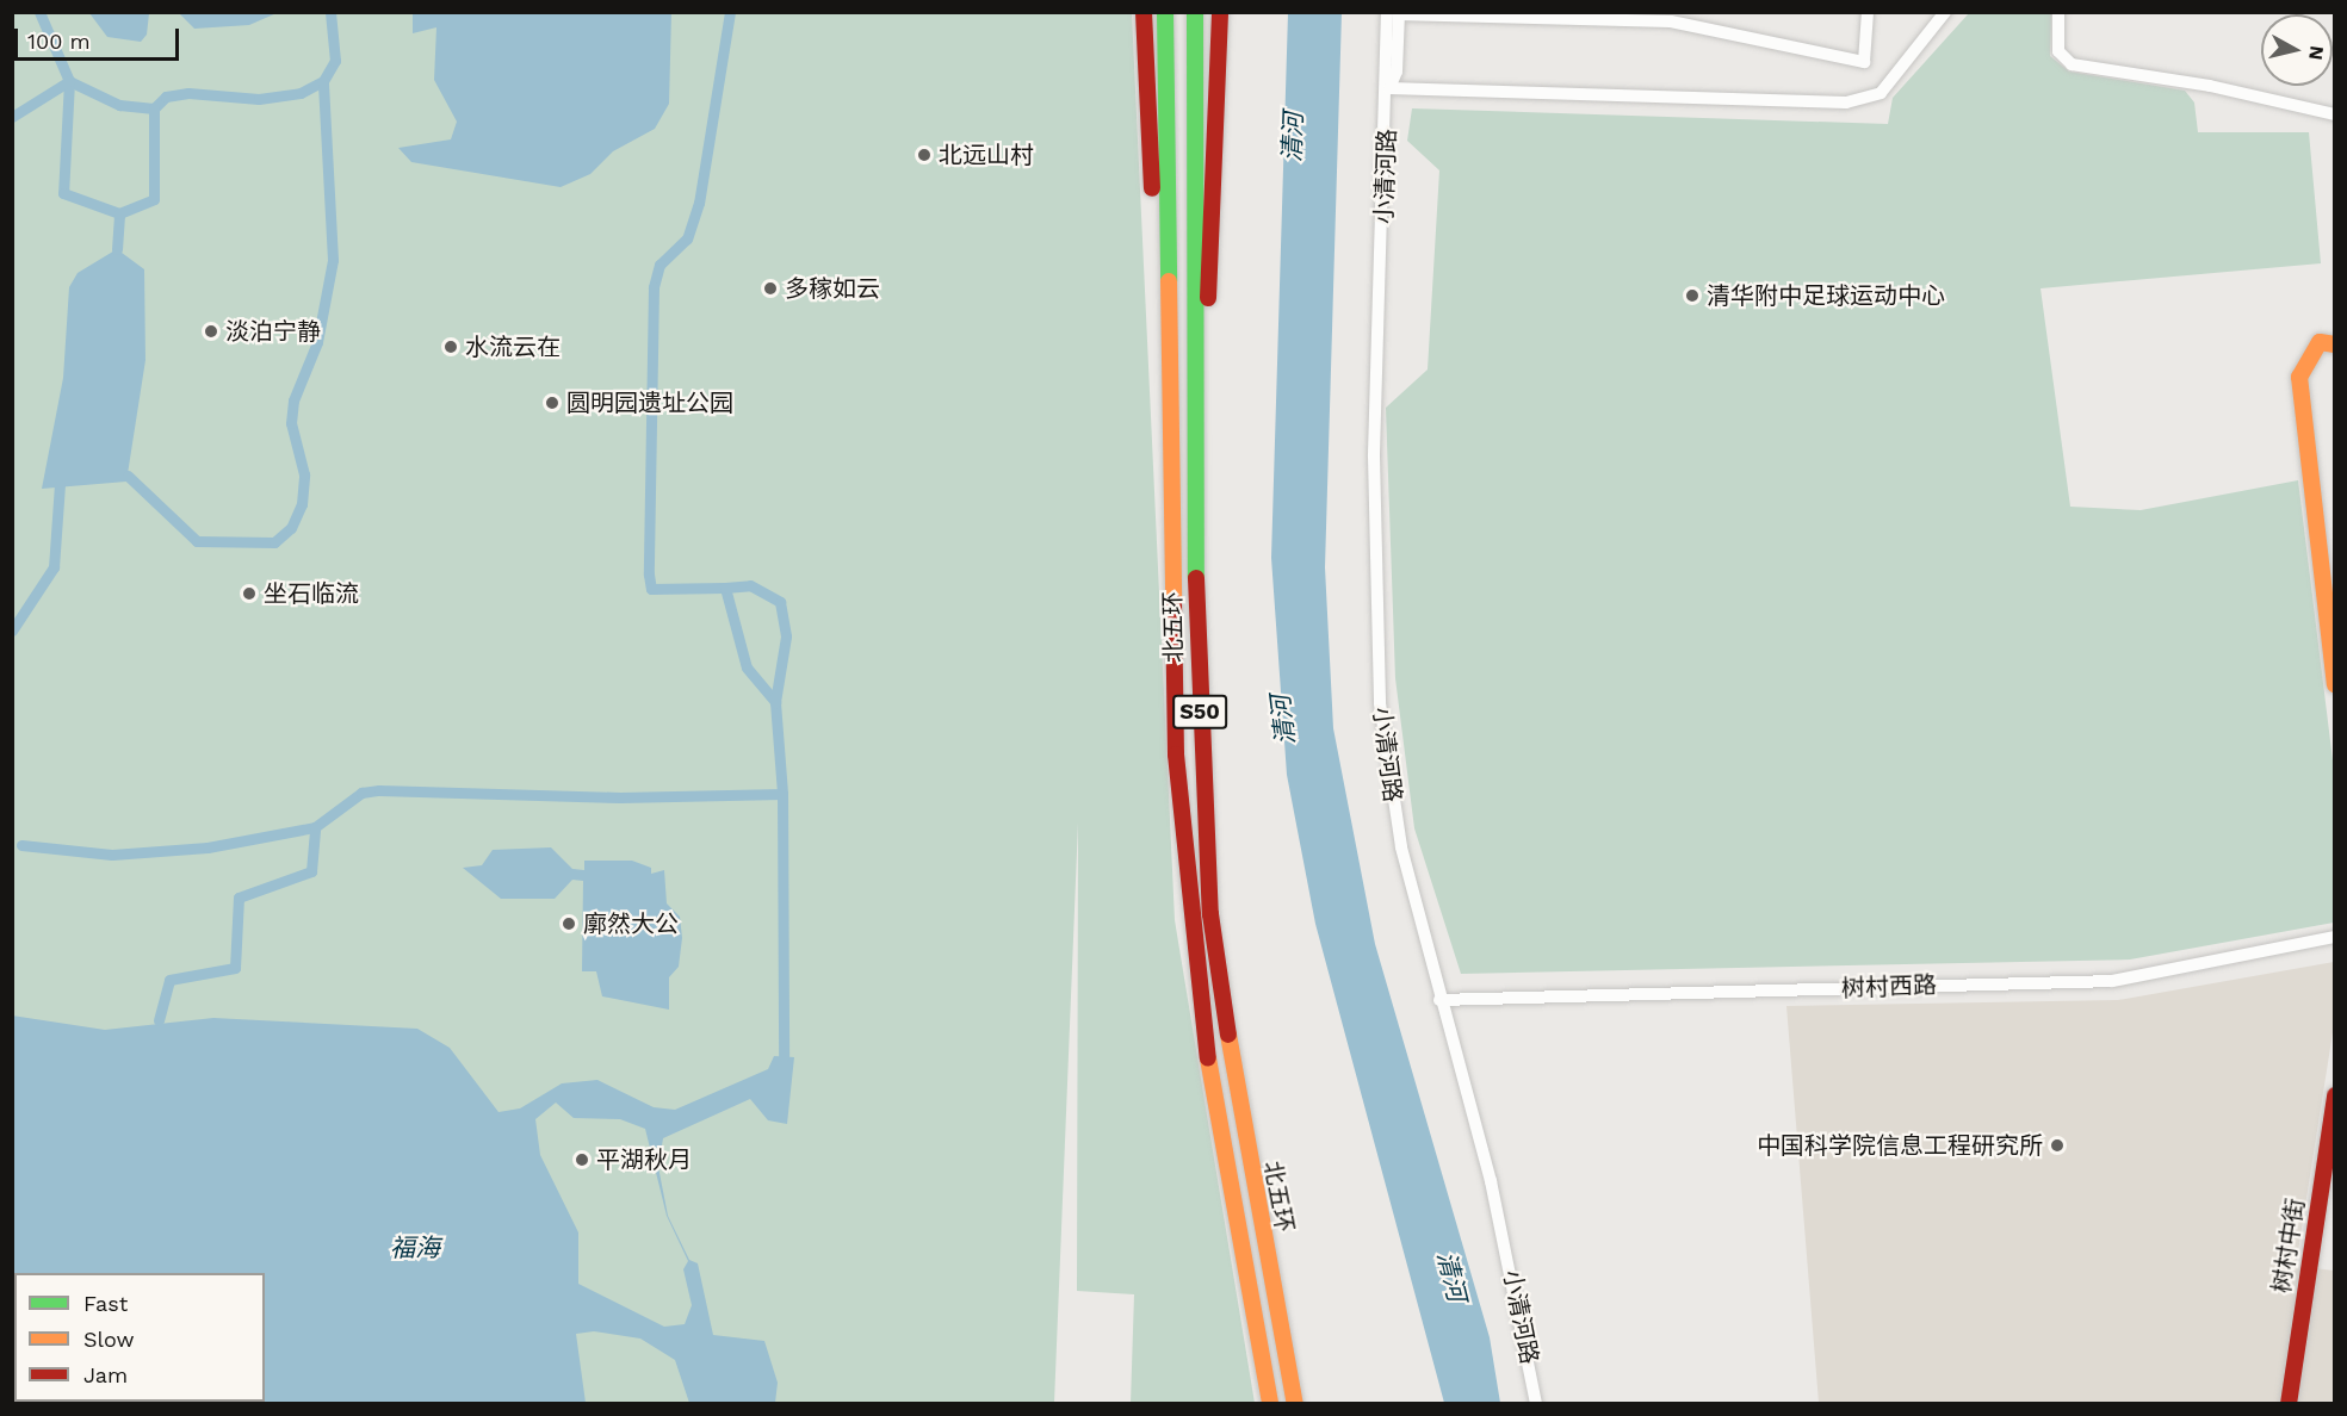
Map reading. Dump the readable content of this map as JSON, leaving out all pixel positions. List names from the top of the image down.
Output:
{
  "streets": {
    "main road": ["北五环", "S50", "树村中街"],
    "street": ["小清河路", "树村西路"]
  },
  "crossings": [
    ["小清河路", "树村西路"]
  ],
  "water": ["清河", "福海"],
  "places": [
    "北远山村",
    "多稼如云",
    "清华附中足球运动中心",
    "淡泊宁静",
    "水流云在",
    "圆明园遗址公园",
    "坐石临流",
    "廓然大公",
    "中国科学院信息工程研究所",
    "平湖秋月"
  ],
  "legend": ["Fast", "Slow", "Jam"],
  "scale_bar": "100 m",
  "north": "right"
}
